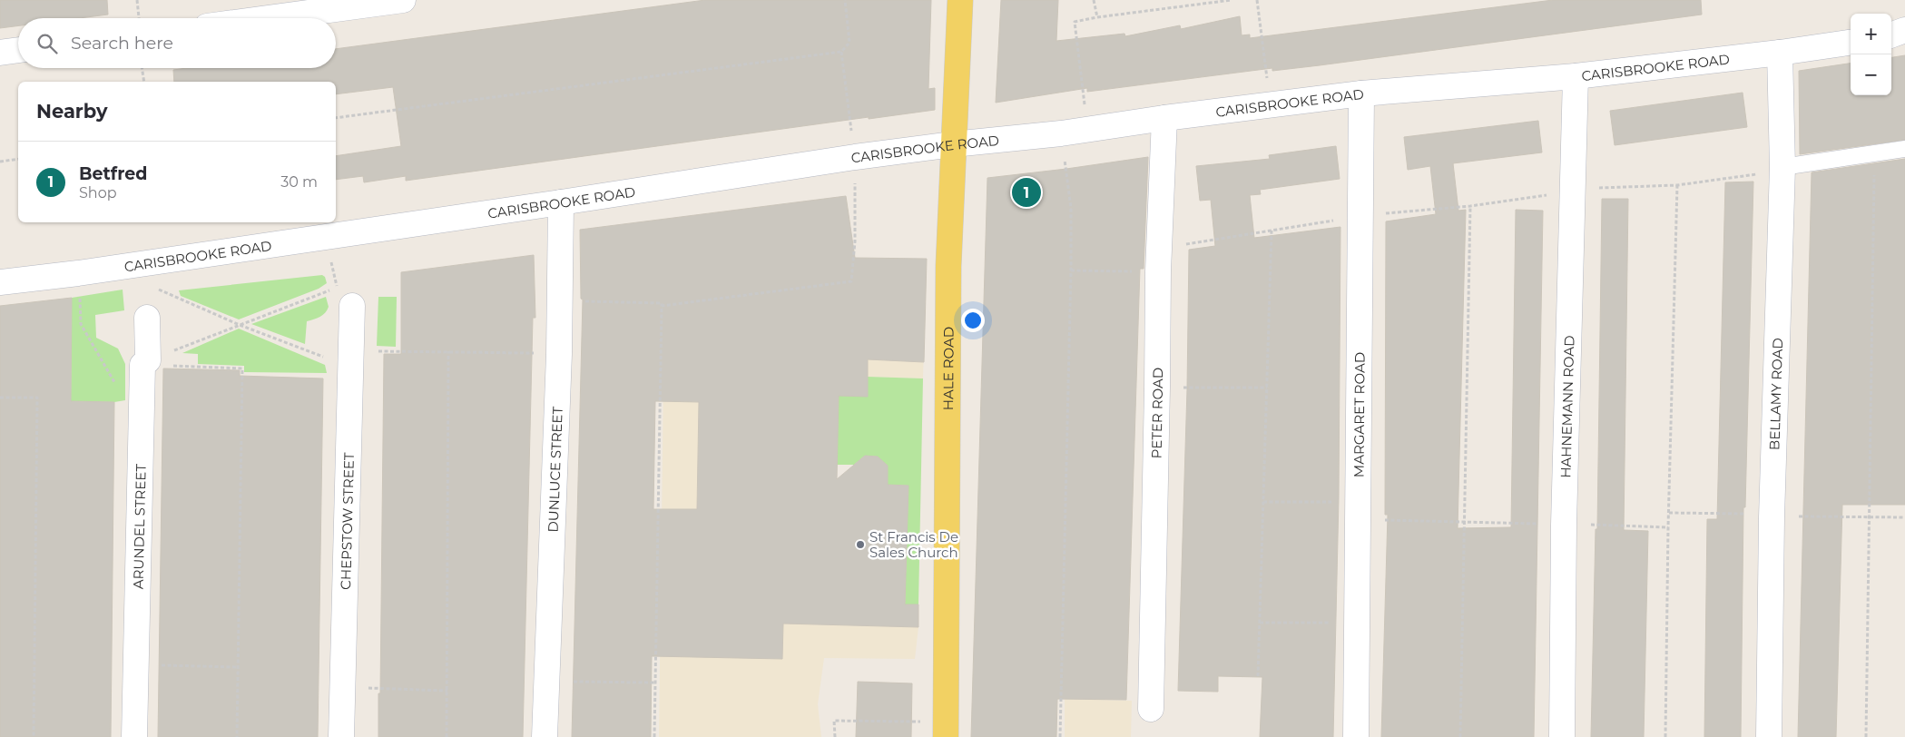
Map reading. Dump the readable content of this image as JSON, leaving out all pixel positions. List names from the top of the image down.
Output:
{
  "streets": {
    "main road": ["HALE ROAD"],
    "street": [
      "CARISBROOKE ROAD",
      "BELLAMY ROAD",
      "HAHNEMANN ROAD",
      "PETER ROAD",
      "MARGARET ROAD",
      "DUNLUCE STREET",
      "CHEPSTOW STREET",
      "ARUNDEL STREET"
    ]
  },
  "crossings": [
    ["CARISBROOKE ROAD", "HALE ROAD"],
    ["CARISBROOKE ROAD", "BELLAMY ROAD"],
    ["CARISBROOKE ROAD", "HAHNEMANN ROAD"],
    ["CARISBROOKE ROAD", "PETER ROAD"],
    ["CARISBROOKE ROAD", "MARGARET ROAD"],
    ["CARISBROOKE ROAD", "DUNLUCE STREET"]
  ],
  "places": ["St Francis De Sales Church"],
  "page": {
    "map_buttons": ["+", "−"],
    "search": "Search here",
    "heading": "Nearby",
    "list": [
      {
        "mark": "1",
        "name": "Betfred",
        "note": "Shop",
        "value": "30 m"
      }
    ],
    "pins": "1"
  }
}
